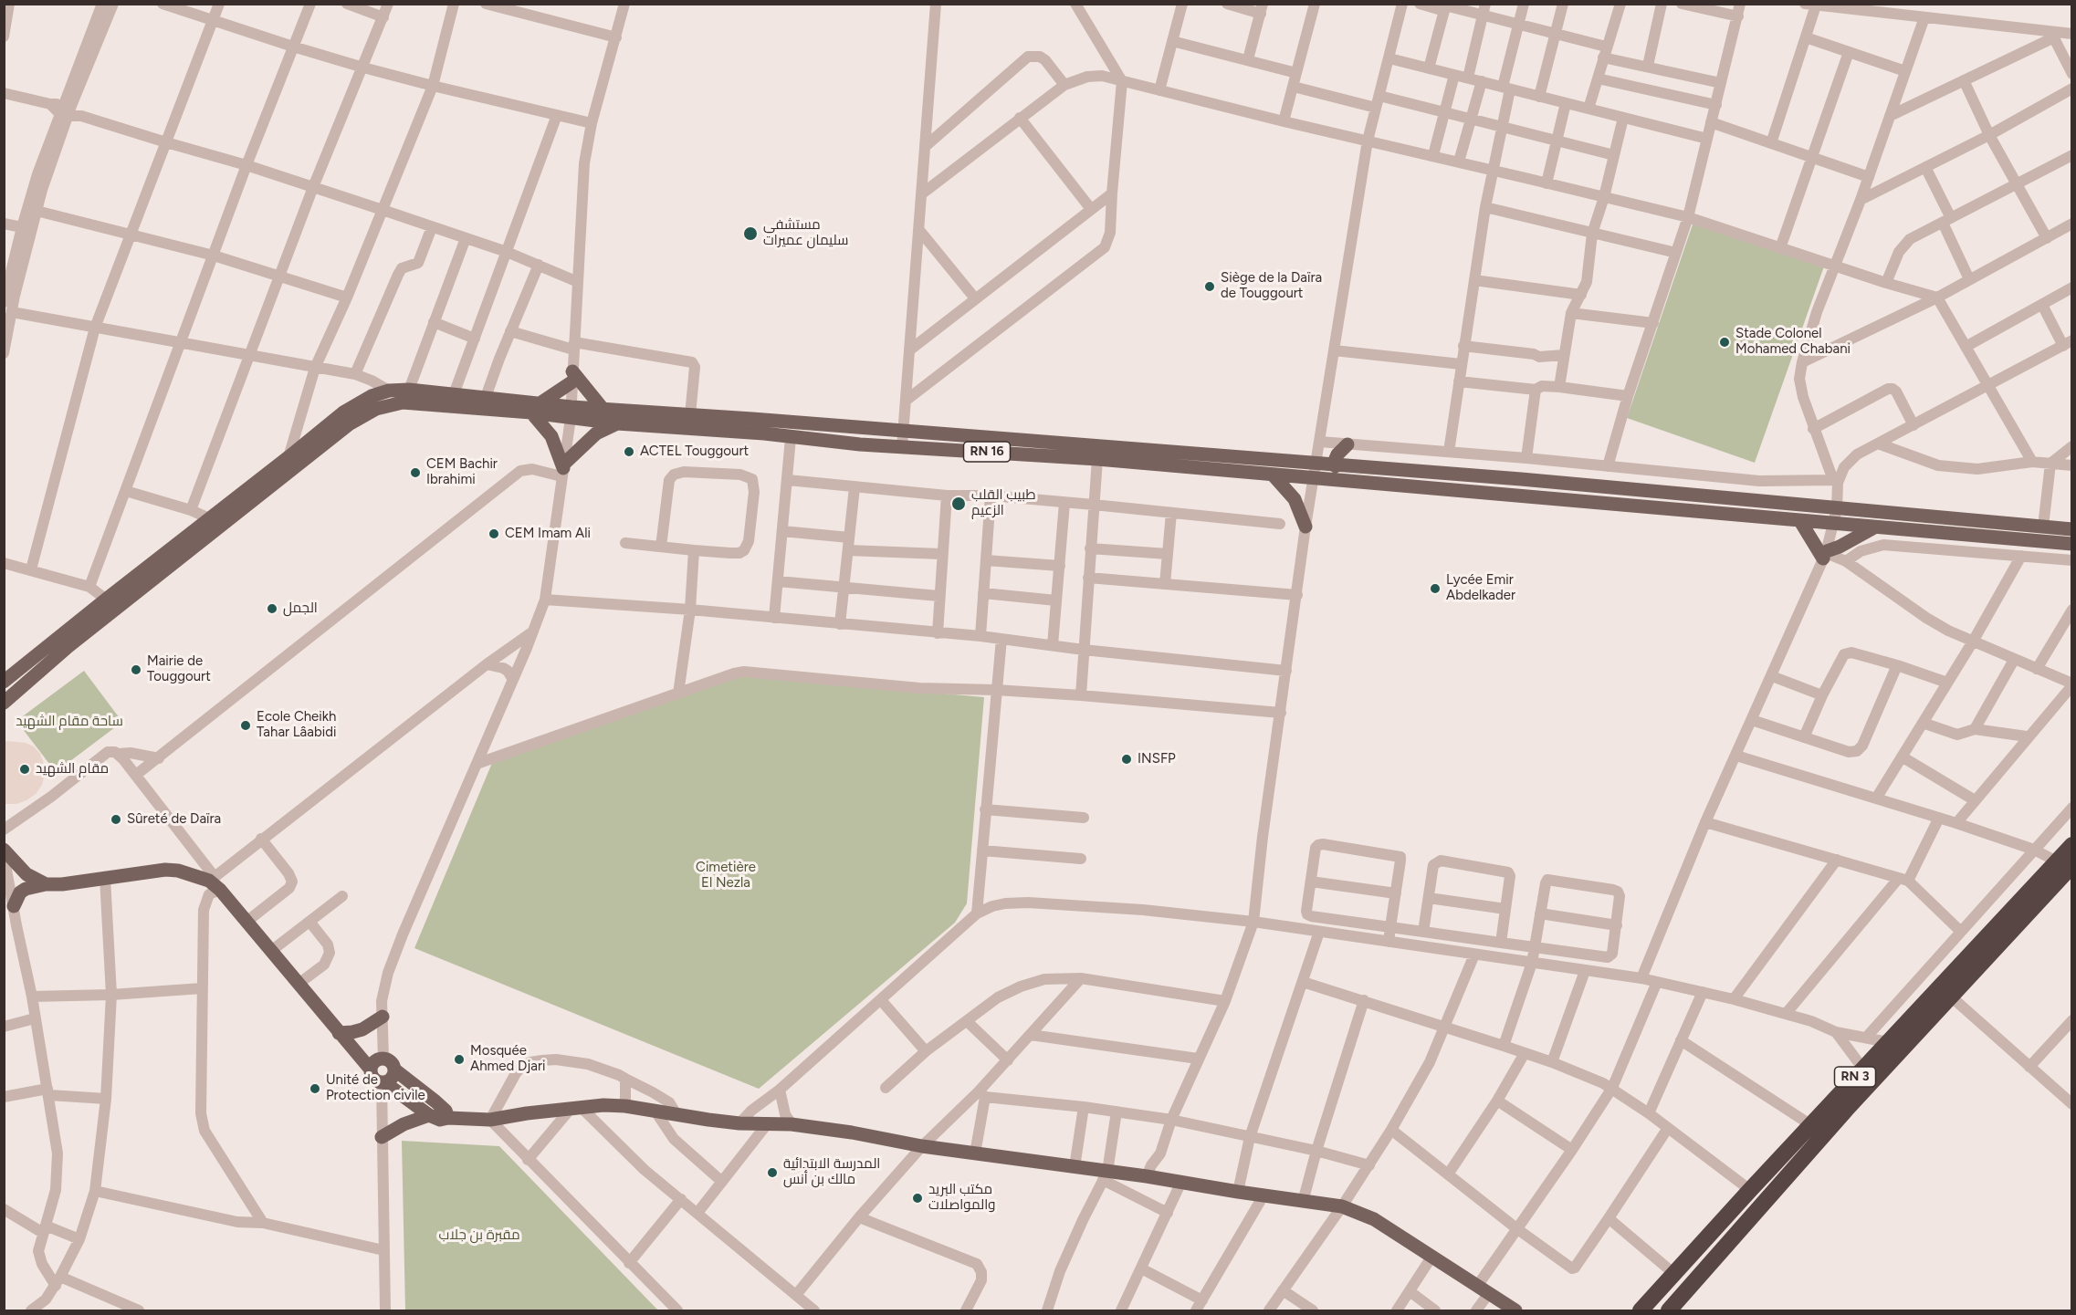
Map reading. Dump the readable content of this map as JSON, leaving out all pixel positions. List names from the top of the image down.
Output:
{
  "streets": {
    "highway": ["RN 3"],
    "main road": ["RN 16"]
  },
  "parks": ["ساحة مقام الشهيد", "Cimetière El Nezla", "مقبرة بن جلاب"],
  "places": [
    "مستشفى سليمان عميرات",
    "Siège de la Daïra de Touggourt",
    "Stade Colonel Mohamed Chabani",
    "ACTEL Touggourt",
    "CEM Bachir Ibrahimi",
    "طبيب القلب الزعيم",
    "CEM Imam Ali",
    "Lycée Emir Abdelkader",
    "الجمل",
    "Mairie de Touggourt",
    "Ecole Cheikh Tahar Lâabidi",
    "INSFP",
    "مقام الشهيد",
    "Sûreté de Daïra",
    "Mosquée Ahmed Djari",
    "Unité de Protection civile",
    "المدرسة الابتدائية مالك بن أنس",
    "مكتب البريد والمواصلات"
  ]
}
